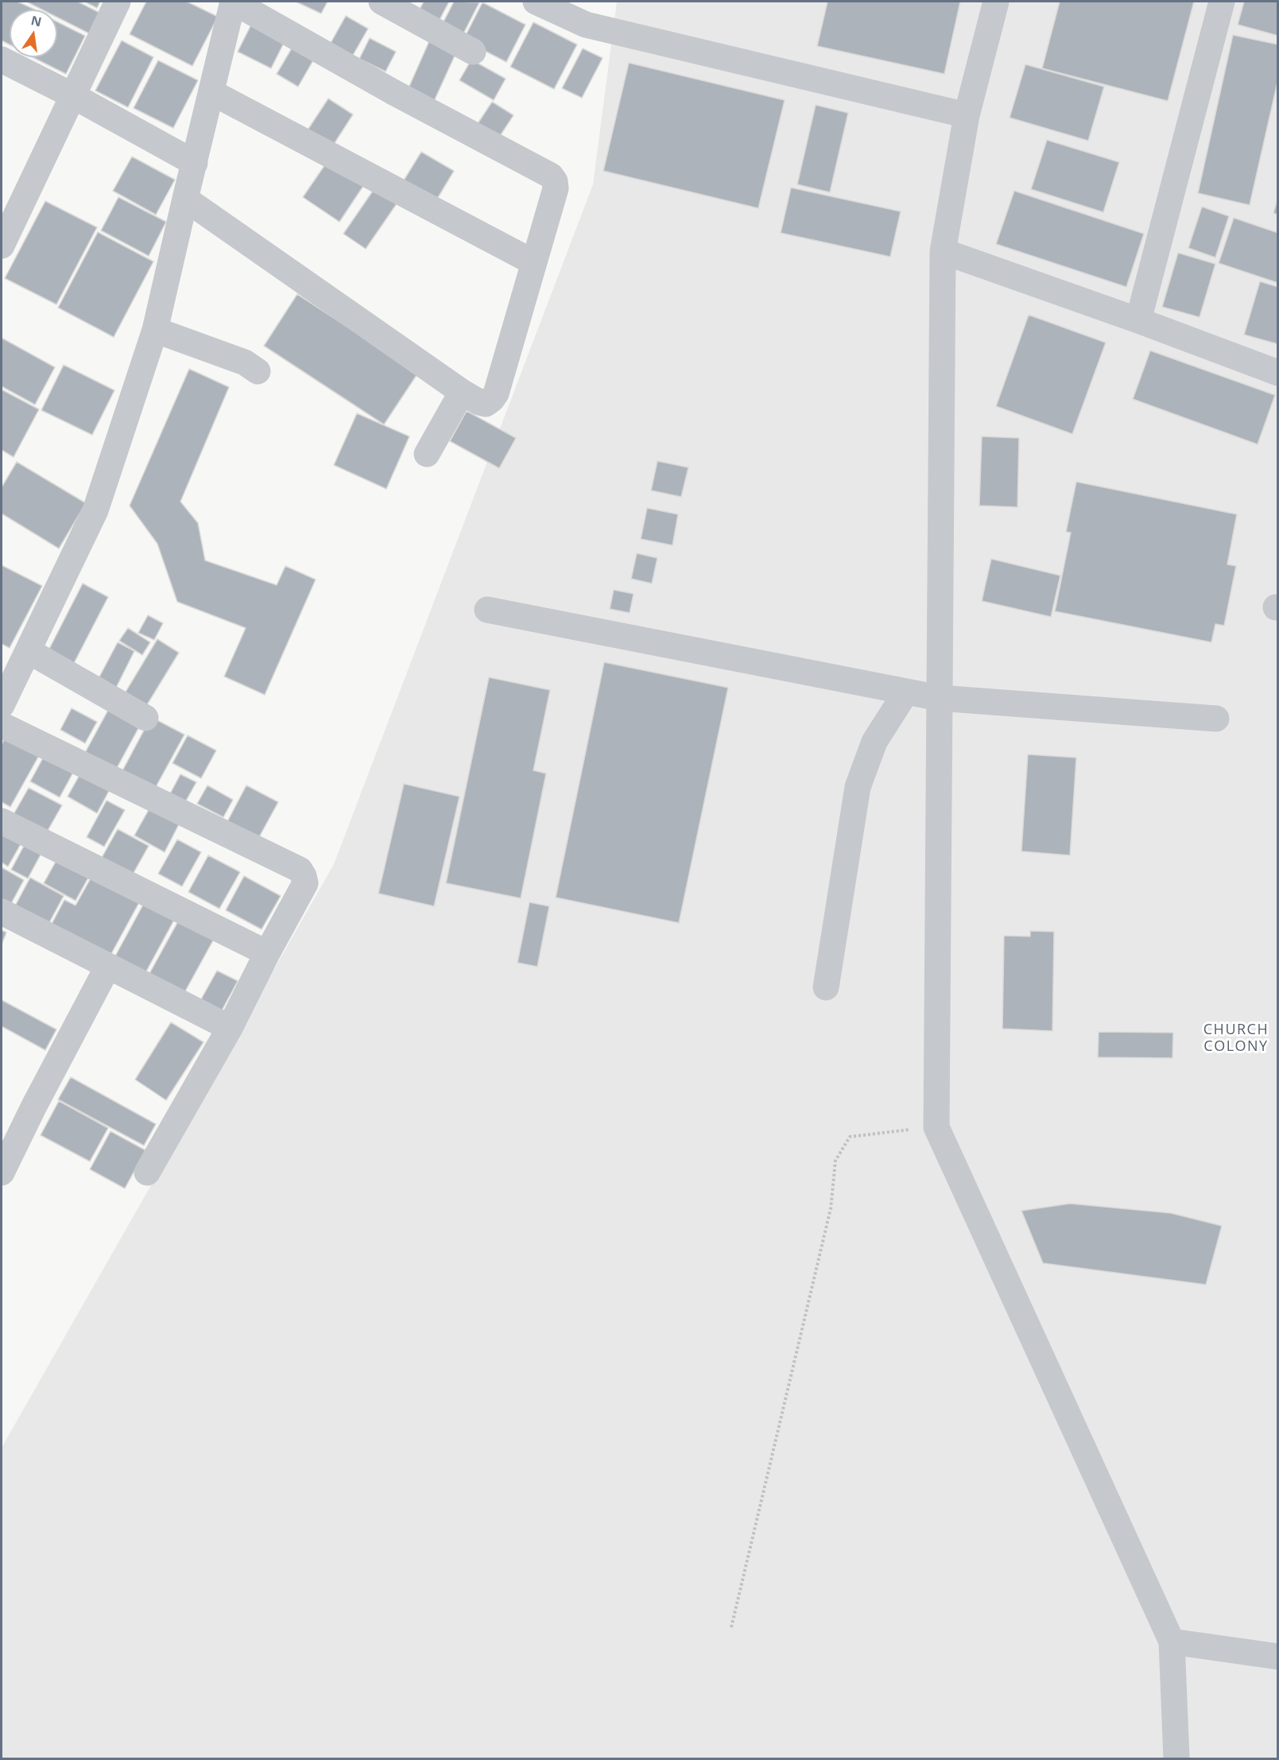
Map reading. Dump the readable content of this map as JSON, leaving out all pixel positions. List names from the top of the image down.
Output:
{
  "districts": ["CHURCH COLONY"],
  "north": "top"
}
